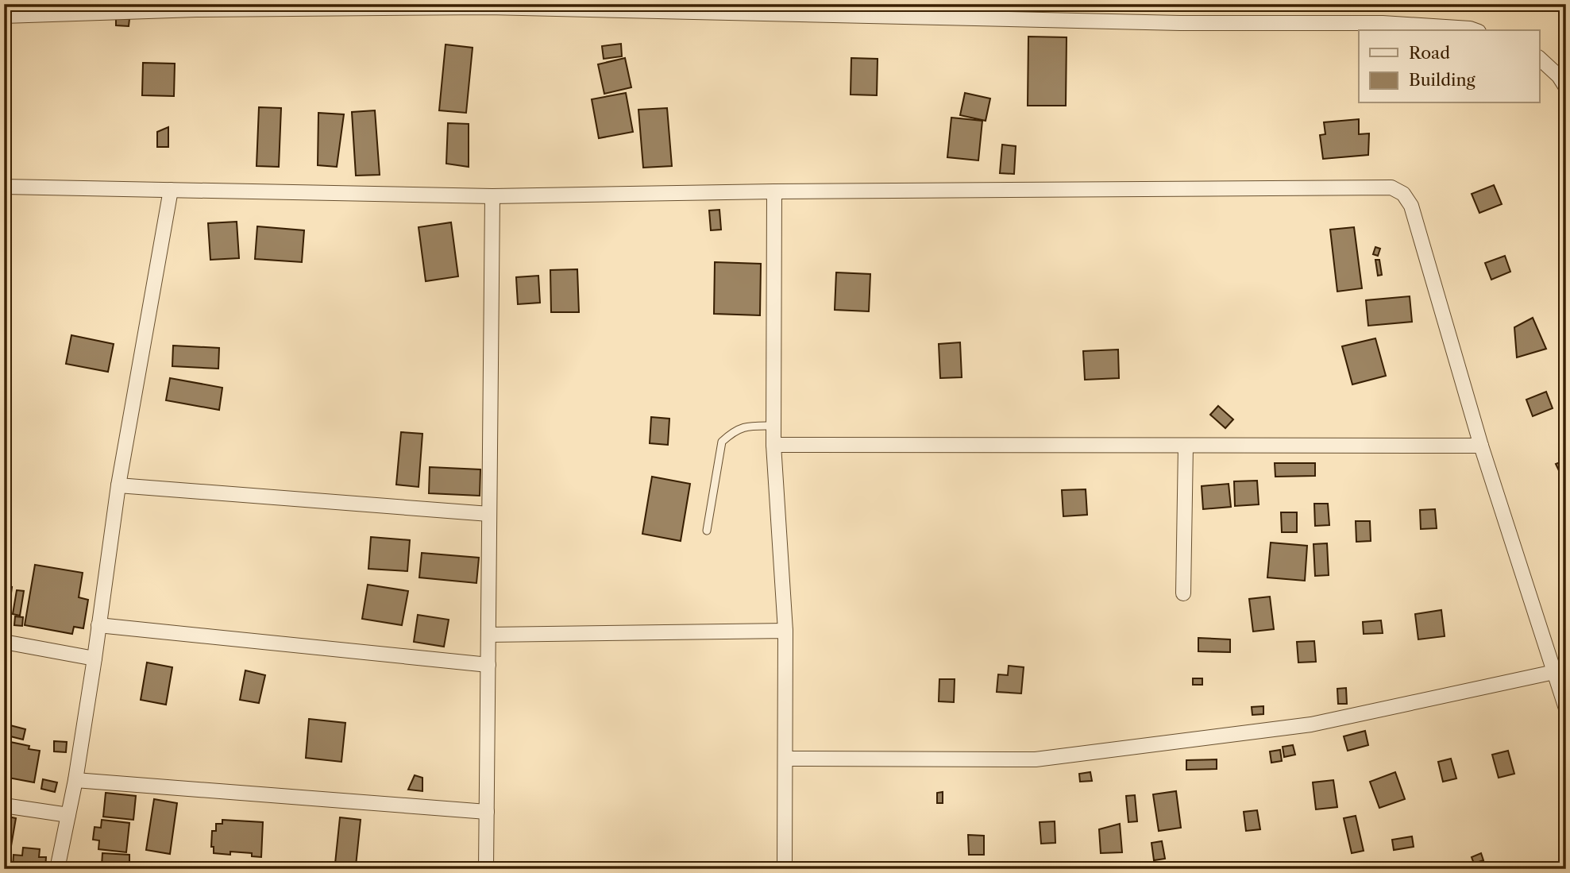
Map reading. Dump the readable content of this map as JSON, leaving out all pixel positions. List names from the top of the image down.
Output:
{
  "legend": ["Road", "Building"]
}
